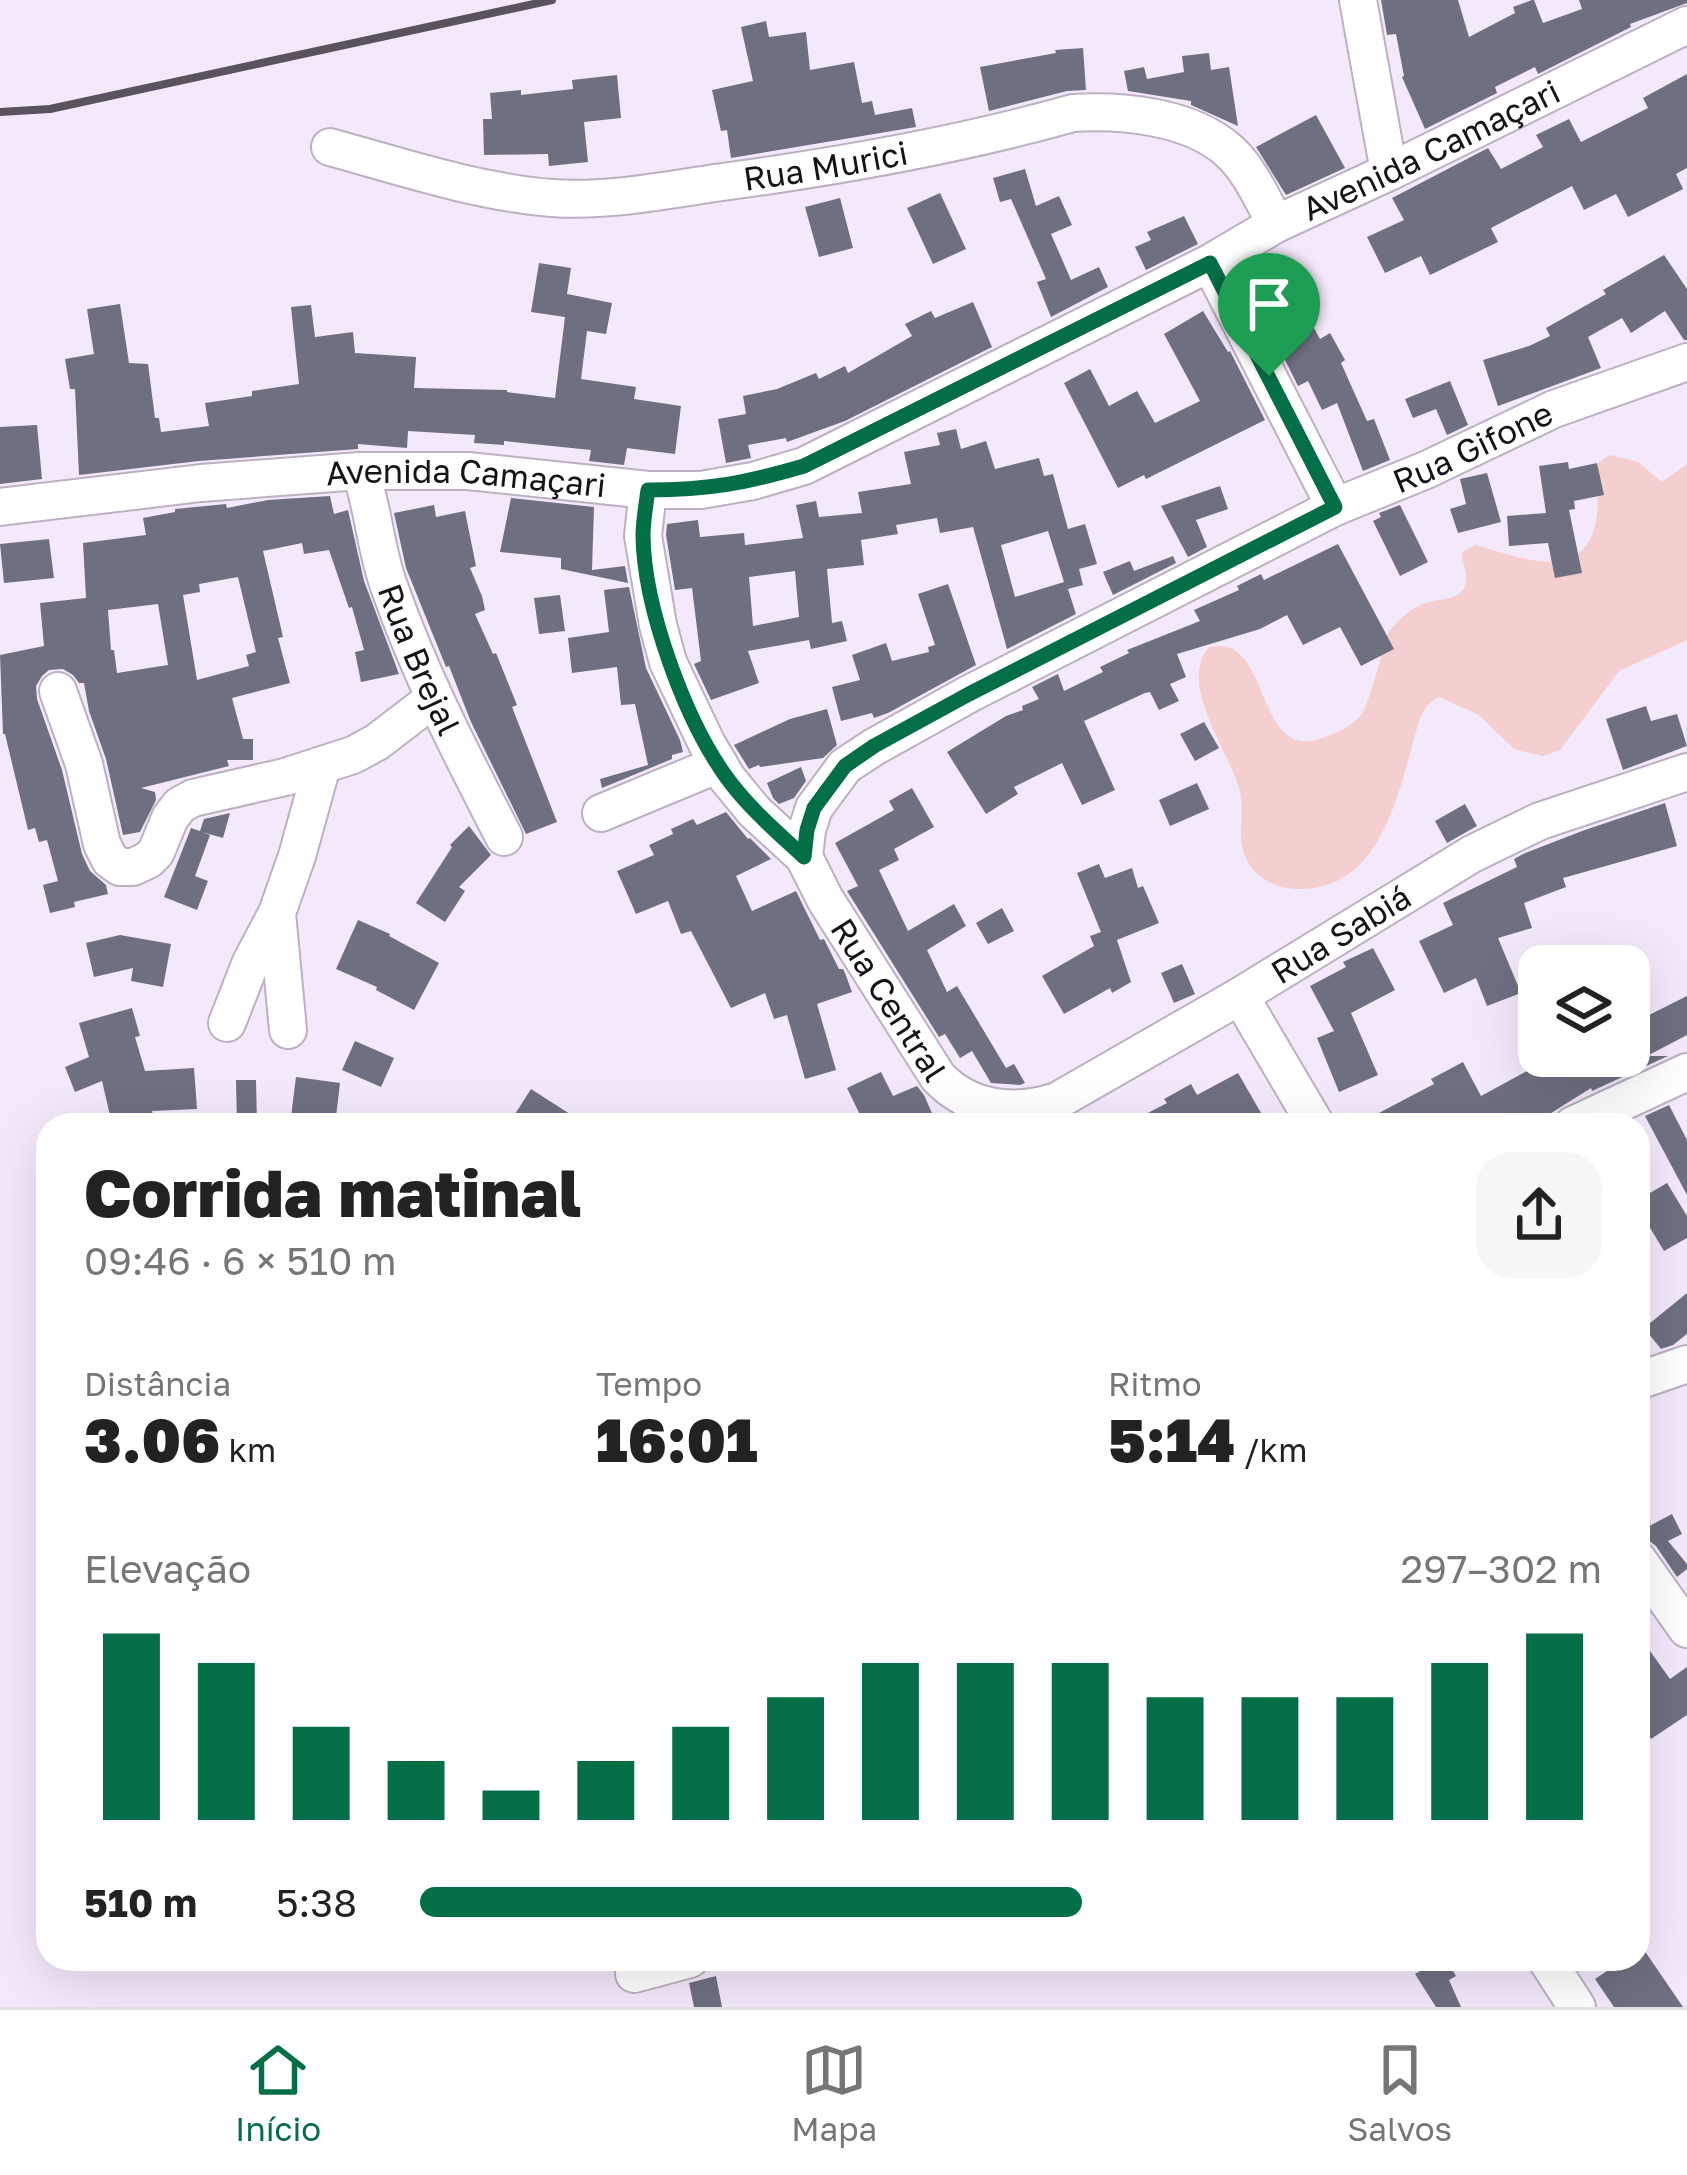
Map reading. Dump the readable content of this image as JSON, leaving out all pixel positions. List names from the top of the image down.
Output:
{
  "streets": {
    "street": [
      "Avenida Camaçari",
      "Rua Murici",
      "Rua Gifone",
      "Rua Brejal",
      "Rua Sabiá",
      "Rua Central"
    ]
  },
  "crossings": [
    ["Avenida Camaçari", "Rua Murici"],
    ["Avenida Camaçari", "Rua Brejal"],
    ["Rua Gifone", "Rua Central"]
  ],
  "page": {
    "heading": ["Corrida matinal", "09:46 · 6 × 510 m"],
    "stats": [
      ["Distância", "3.06 km"],
      ["Tempo", "16:01"],
      ["Ritmo", "5:14 /km"]
    ],
    "chart": ["Elevação", "297–302 m"],
    "list": [
      {
        "name": "510 m",
        "note": "5:38"
      }
    ],
    "tabs": ["Início", "Mapa", "Salvos"]
  }
}
